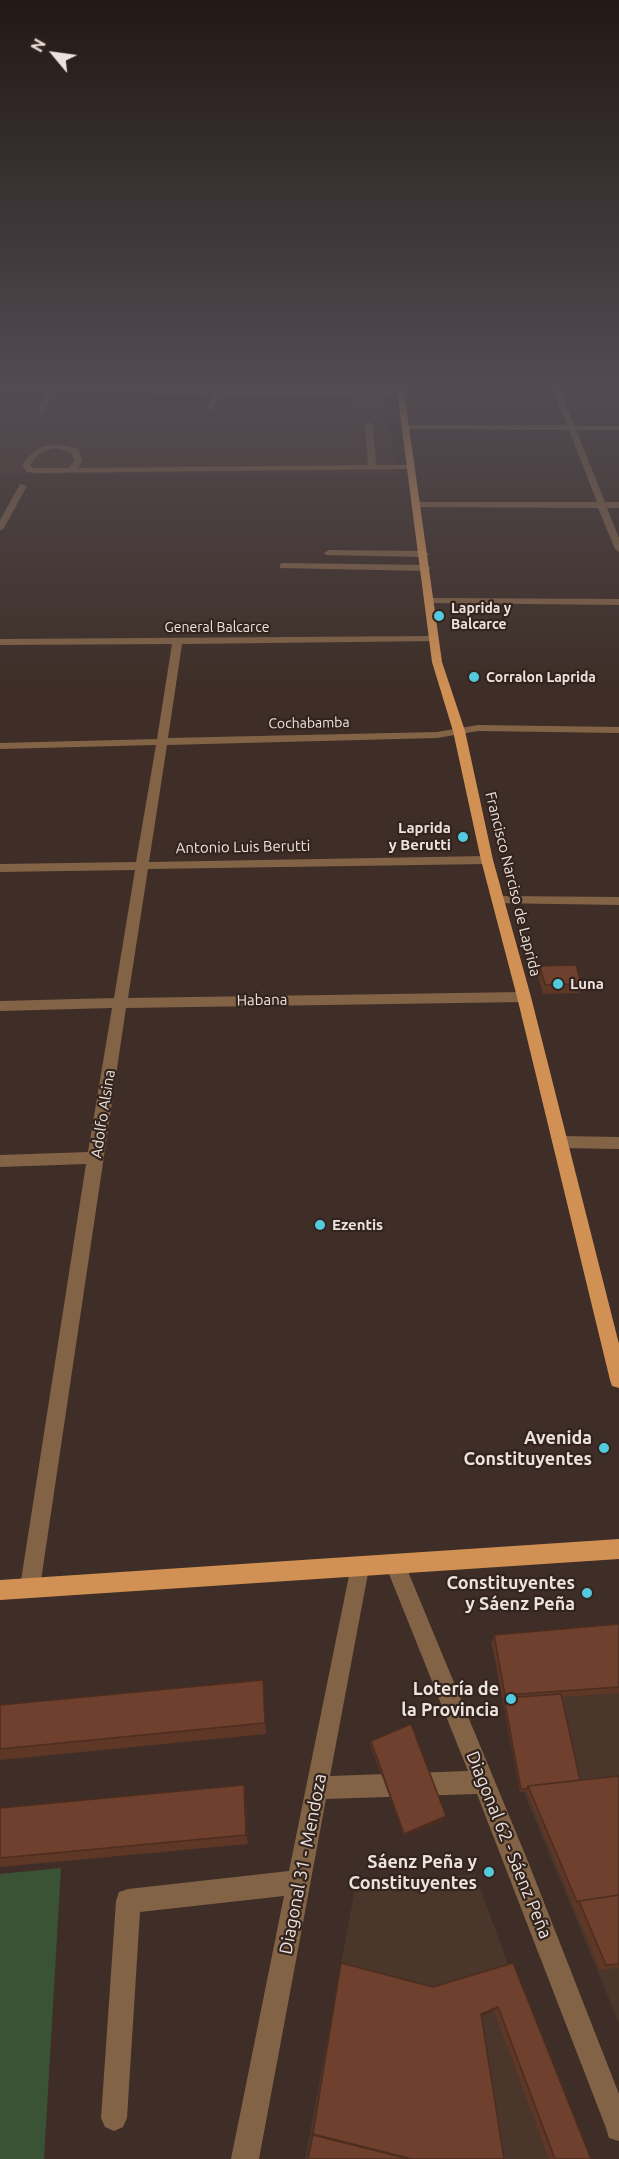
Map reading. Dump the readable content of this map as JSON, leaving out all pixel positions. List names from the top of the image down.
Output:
{
  "streets": {
    "main road": ["Francisco Narciso de Laprida"],
    "street": [
      "General Balcarce",
      "Cochabamba",
      "Antonio Luis Berutti",
      "Habana",
      "Adolfo Alsina",
      "Diagonal 62 - Sáenz Peña",
      "Diagonal 31 - Mendoza"
    ]
  },
  "crossings": [
    ["General Balcarce", "Francisco Narciso de Laprida"],
    ["General Balcarce", "Adolfo Alsina"],
    ["Cochabamba", "Francisco Narciso de Laprida"],
    ["Cochabamba", "Adolfo Alsina"],
    ["Antonio Luis Berutti", "Francisco Narciso de Laprida"],
    ["Antonio Luis Berutti", "Adolfo Alsina"],
    ["Francisco Narciso de Laprida", "Habana"],
    ["Habana", "Adolfo Alsina"]
  ],
  "places": [
    "Laprida y Balcarce",
    "Corralon Laprida",
    "Laprida y Berutti",
    "Luna",
    "Ezentis",
    "Avenida Constituyentes",
    "Constituyentes y Sáenz Peña",
    "Lotería de la Provincia",
    "Sáenz Peña y Constituyentes"
  ],
  "north": "top left"
}
